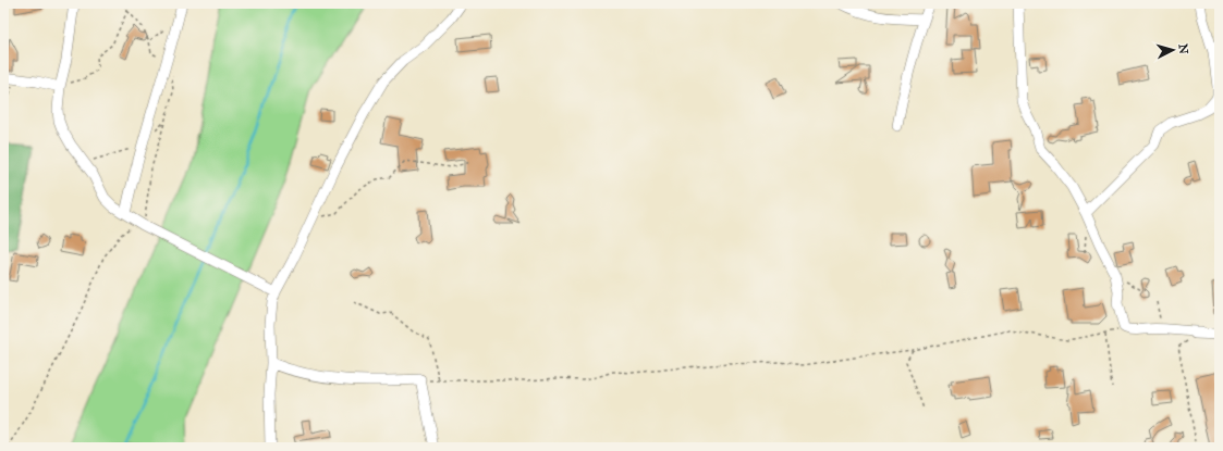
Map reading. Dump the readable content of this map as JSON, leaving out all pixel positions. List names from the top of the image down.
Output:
{
  "north": "right"
}
